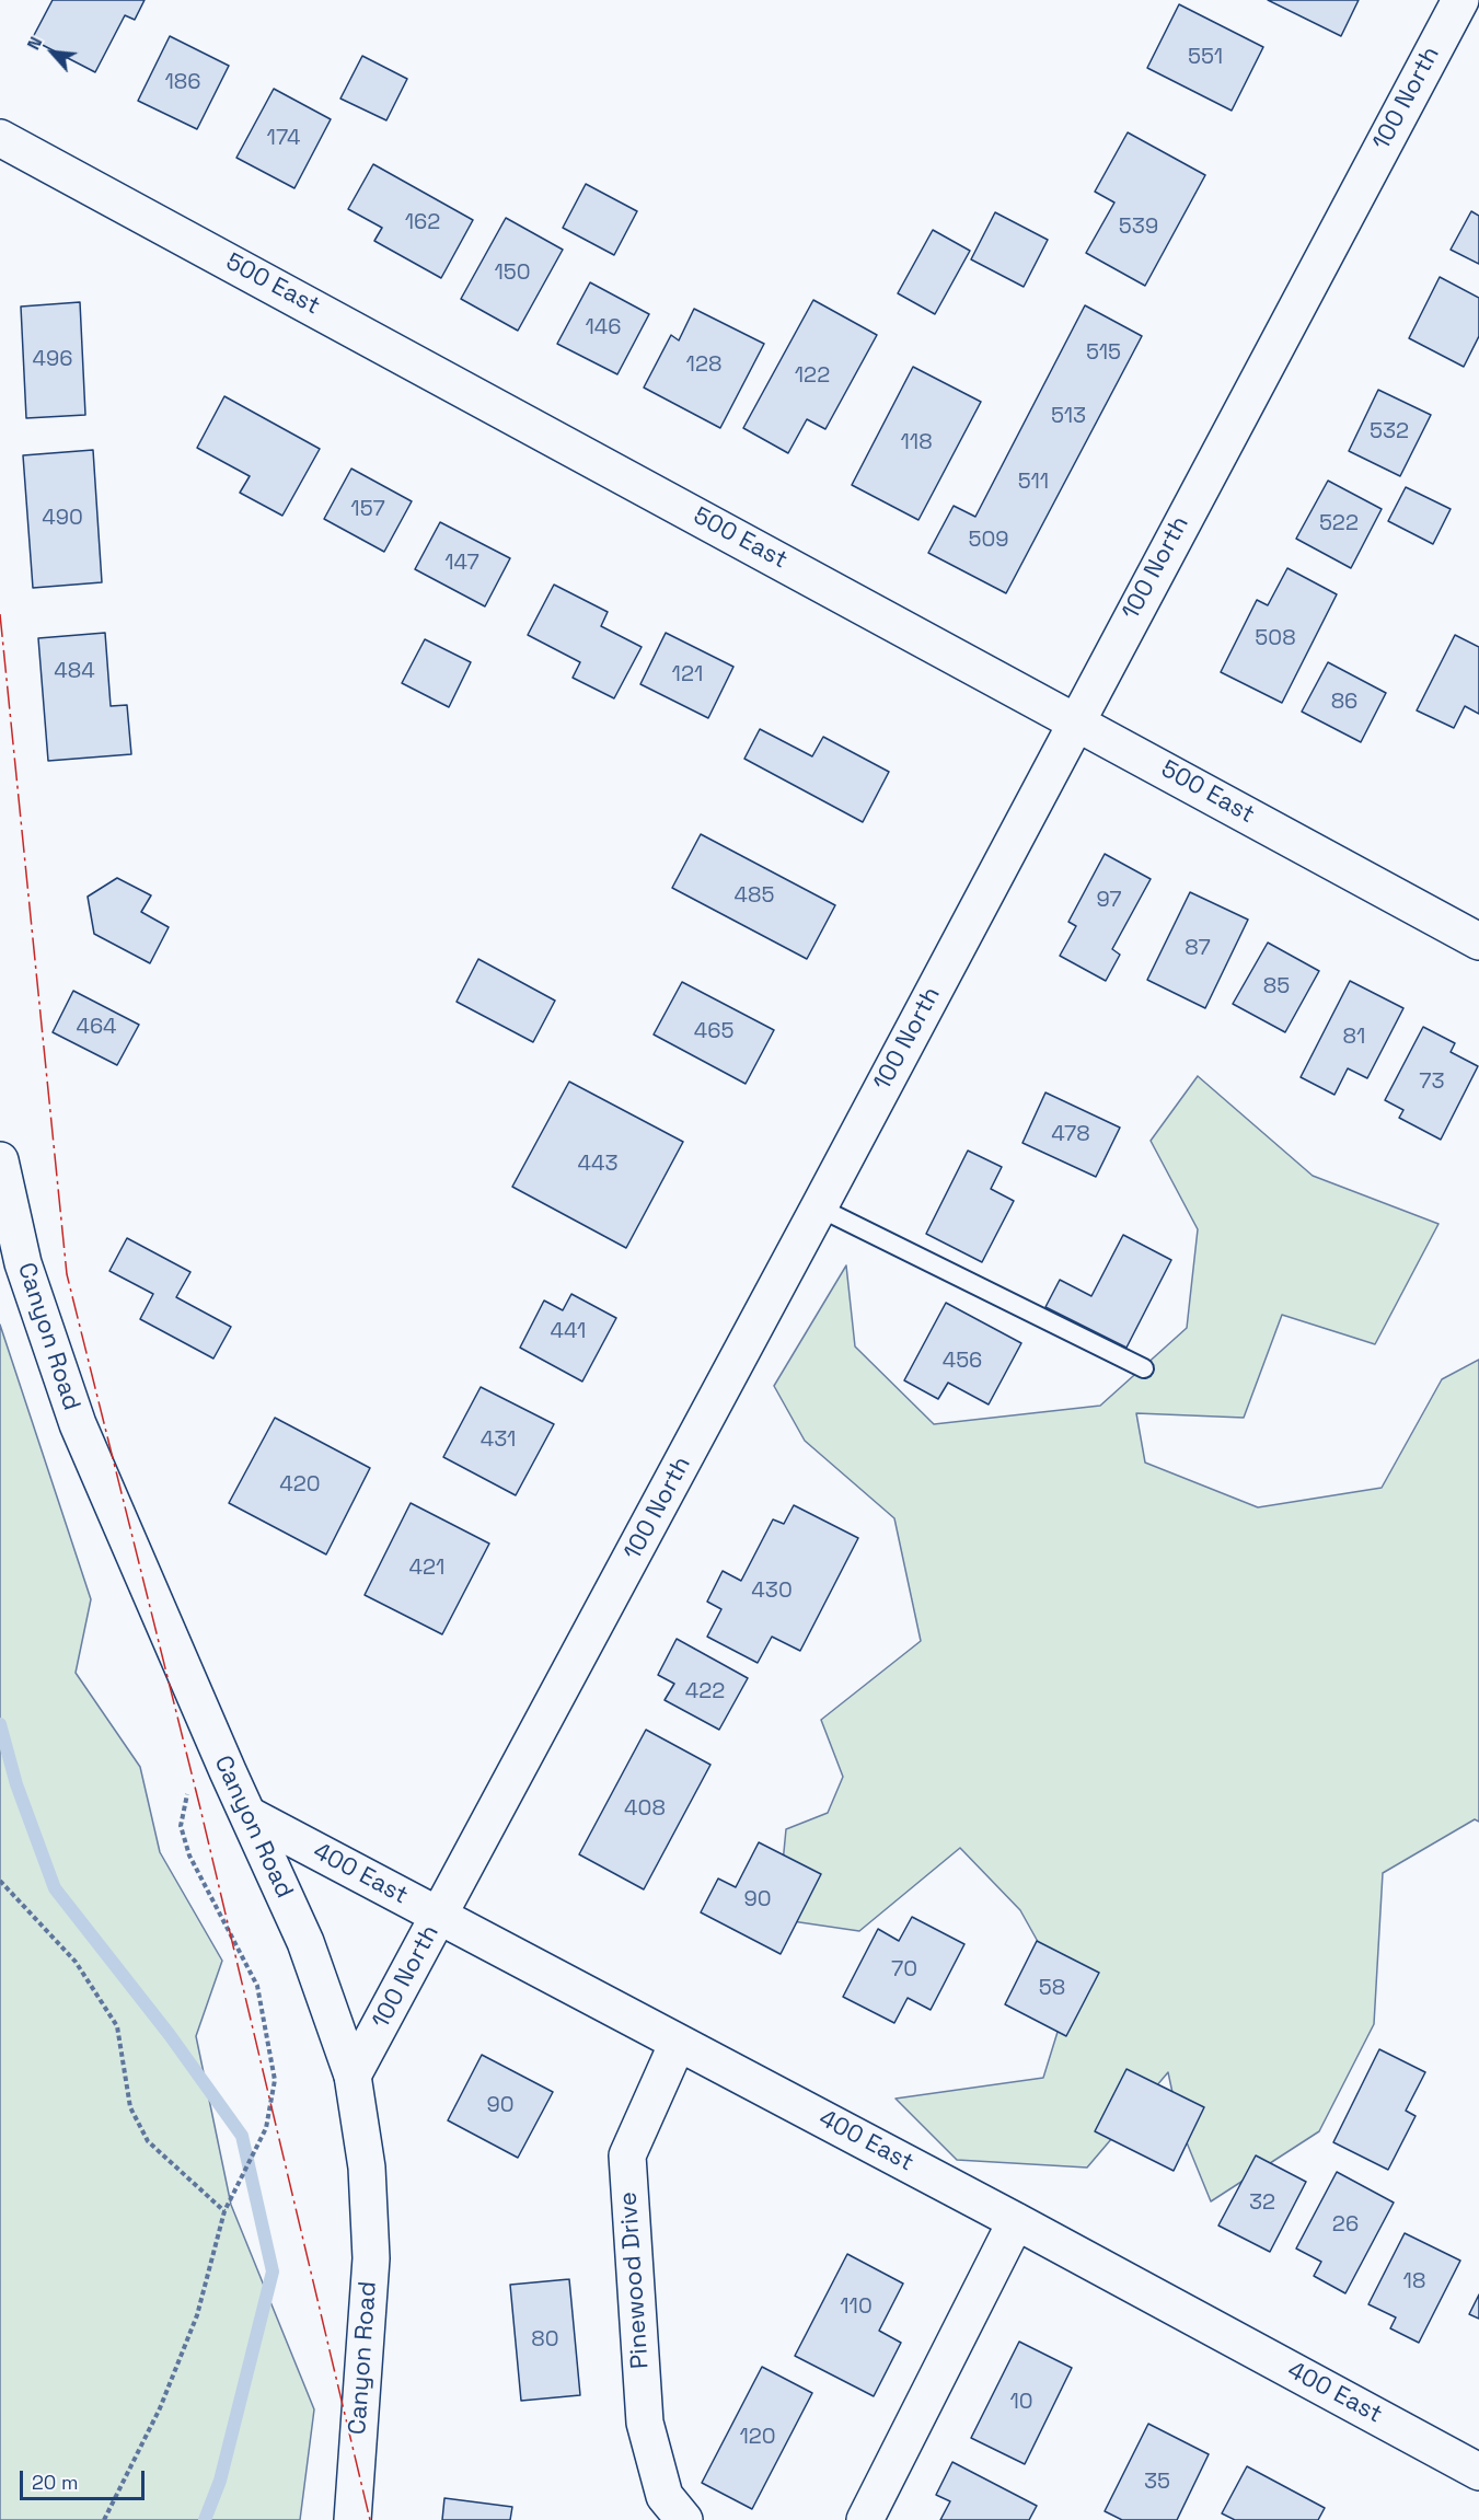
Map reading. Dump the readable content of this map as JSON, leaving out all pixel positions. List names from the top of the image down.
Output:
{
  "streets": {
    "street": [
      "100 North",
      "500 East",
      "Canyon Road",
      "400 East",
      "Pinewood Drive"
    ]
  },
  "crossings": [
    ["100 North", "500 East"],
    ["100 North", "Canyon Road"],
    ["100 North", "400 East"],
    ["Canyon Road", "400 East"],
    ["400 East", "Pinewood Drive"]
  ],
  "house_numbers": [
    "551",
    "186",
    "174",
    "162",
    "539",
    "150",
    "146",
    "515",
    "496",
    "128",
    "122",
    "513",
    "532",
    "118",
    "511",
    "157",
    "490",
    "522",
    "509",
    "147",
    "508",
    "484",
    "121",
    "86",
    "485",
    "97",
    "87",
    "85",
    "464",
    "465",
    "81",
    "73",
    "478",
    "443",
    "441",
    "456",
    "431",
    "420",
    "421",
    "430",
    "422",
    "408",
    "90",
    "70",
    "58",
    "90",
    "32",
    "26",
    "18",
    "110",
    "80",
    "10",
    "120",
    "35"
  ],
  "scale_bar": "20 m",
  "north": "top left"
}
